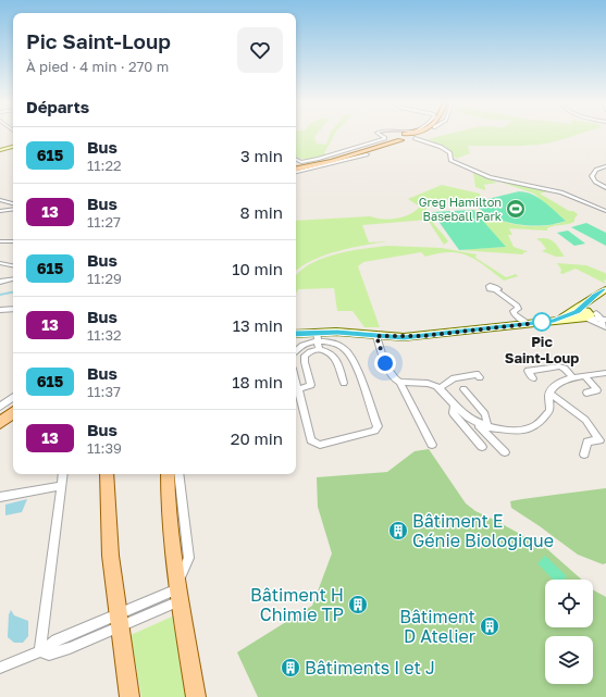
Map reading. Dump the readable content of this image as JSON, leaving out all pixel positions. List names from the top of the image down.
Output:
{
  "places": {
    "sports": ["Greg Hamilton Baseball Park"],
    "other": ["Pic Saint-Loup"],
    "building": [
      "Bâtiment E Génie Biologique",
      "Bâtiment H Chimie TP",
      "Bâtiment D Atelier",
      "Bâtiments I et J"
    ]
  },
  "lines": ["bus line 615"],
  "page": {
    "heading": [
      ["Pic Saint-Loup", "À pied · 4 min · 270 m"],
      "Départs"
    ],
    "list": [
      {
        "mark": "615",
        "name": "Bus",
        "note": "11:22",
        "value": "3 min"
      },
      {
        "mark": "13",
        "name": "Bus",
        "note": "11:27",
        "value": "8 min"
      },
      {
        "mark": "615",
        "name": "Bus",
        "note": "11:29",
        "value": "10 min"
      },
      {
        "mark": "13",
        "name": "Bus",
        "note": "11:32",
        "value": "13 min"
      },
      {
        "mark": "615",
        "name": "Bus",
        "note": "11:37",
        "value": "18 min"
      },
      {
        "mark": "13",
        "name": "Bus",
        "note": "11:39",
        "value": "20 min"
      }
    ]
  }
}
